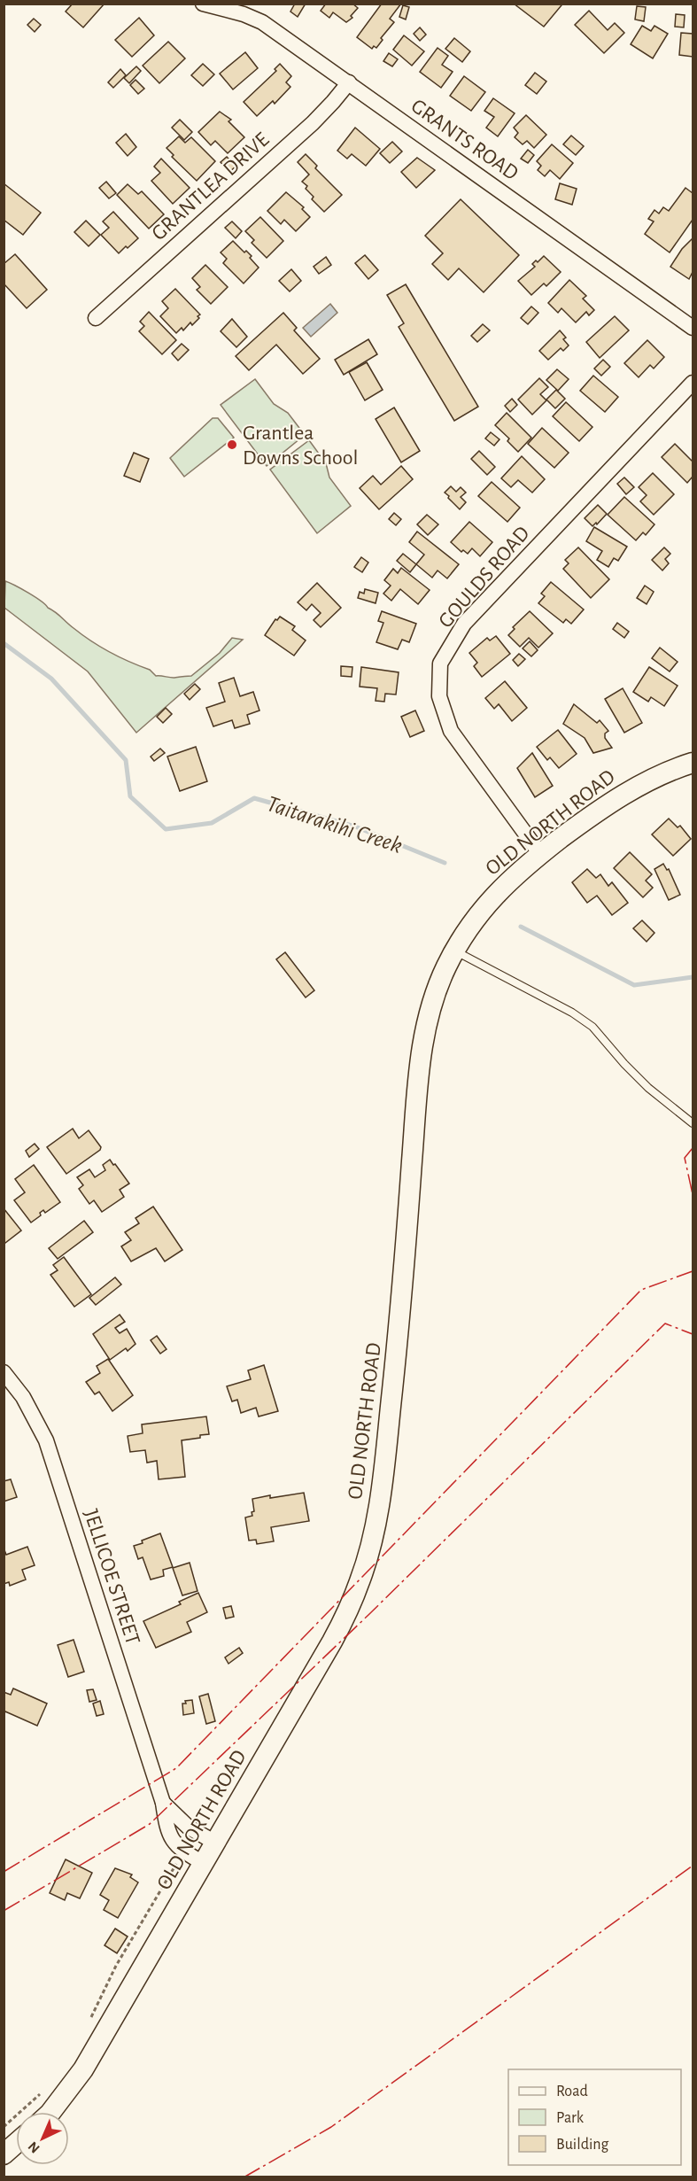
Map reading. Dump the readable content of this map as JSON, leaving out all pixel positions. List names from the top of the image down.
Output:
{
  "streets": {
    "street": [
      "GRANTS ROAD",
      "GRANTLEA DRIVE",
      "GOULDS ROAD",
      "OLD NORTH ROAD",
      "JELLICOE STREET"
    ]
  },
  "crossings": [
    ["GRANTS ROAD", "GRANTLEA DRIVE"],
    ["GOULDS ROAD", "OLD NORTH ROAD"],
    ["OLD NORTH ROAD", "JELLICOE STREET"]
  ],
  "water": ["Taitarakihi Creek"],
  "places": ["Grantlea Downs School"],
  "legend": ["Road", "Park", "Building"],
  "north": "bottom left"
}
